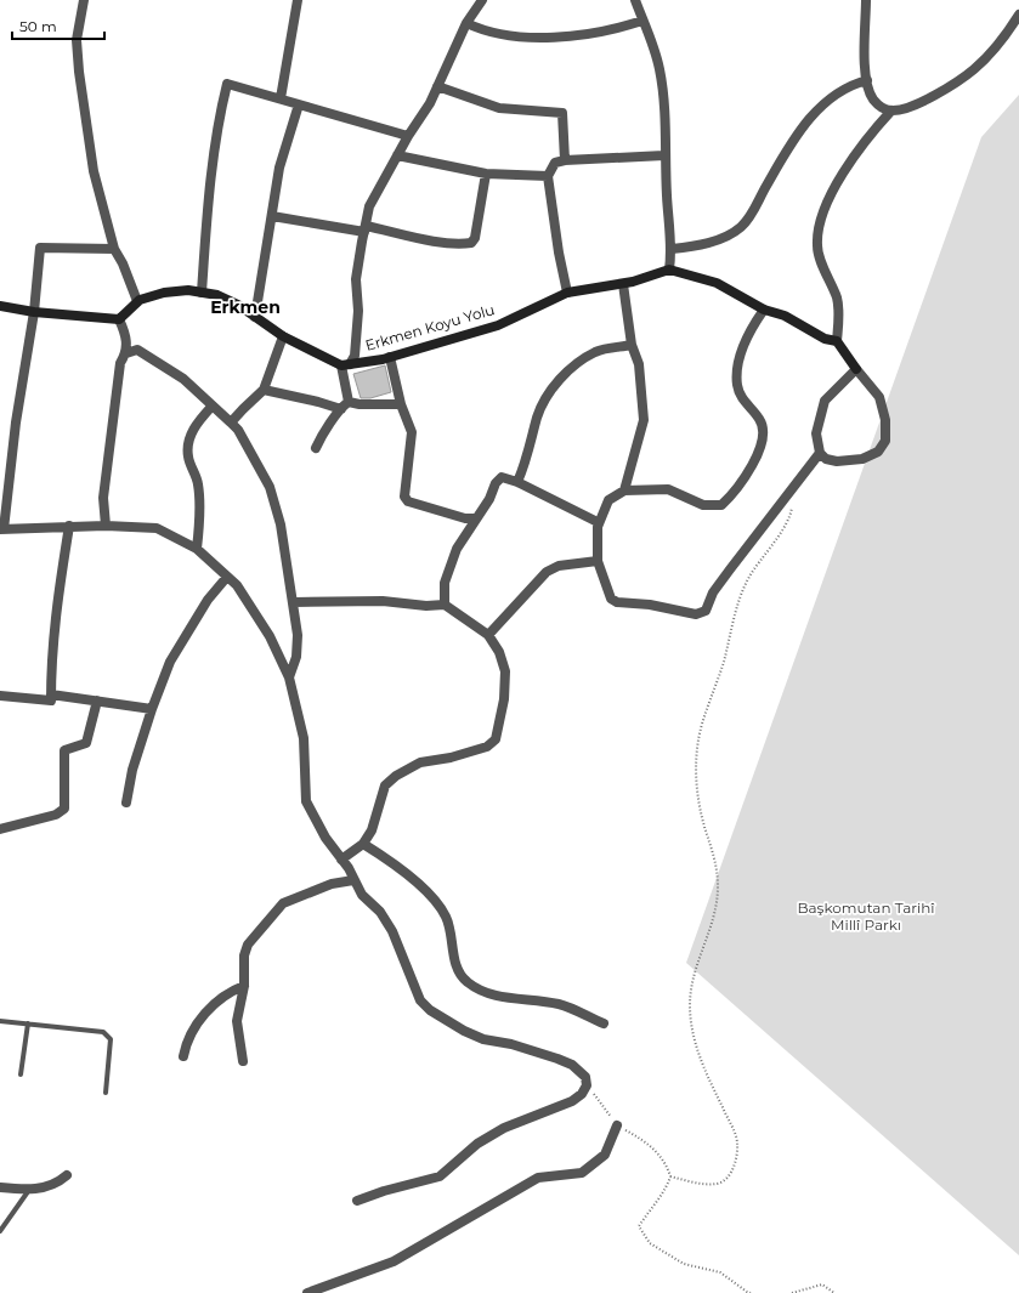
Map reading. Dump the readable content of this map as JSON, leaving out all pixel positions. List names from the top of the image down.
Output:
{
  "streets": {
    "street": ["Erkmen Koyu Yolu"]
  },
  "districts": ["Erkmen"],
  "parks": ["Başkomutan Tarihî Millî Parkı"],
  "scale_bar": "50 m"
}
